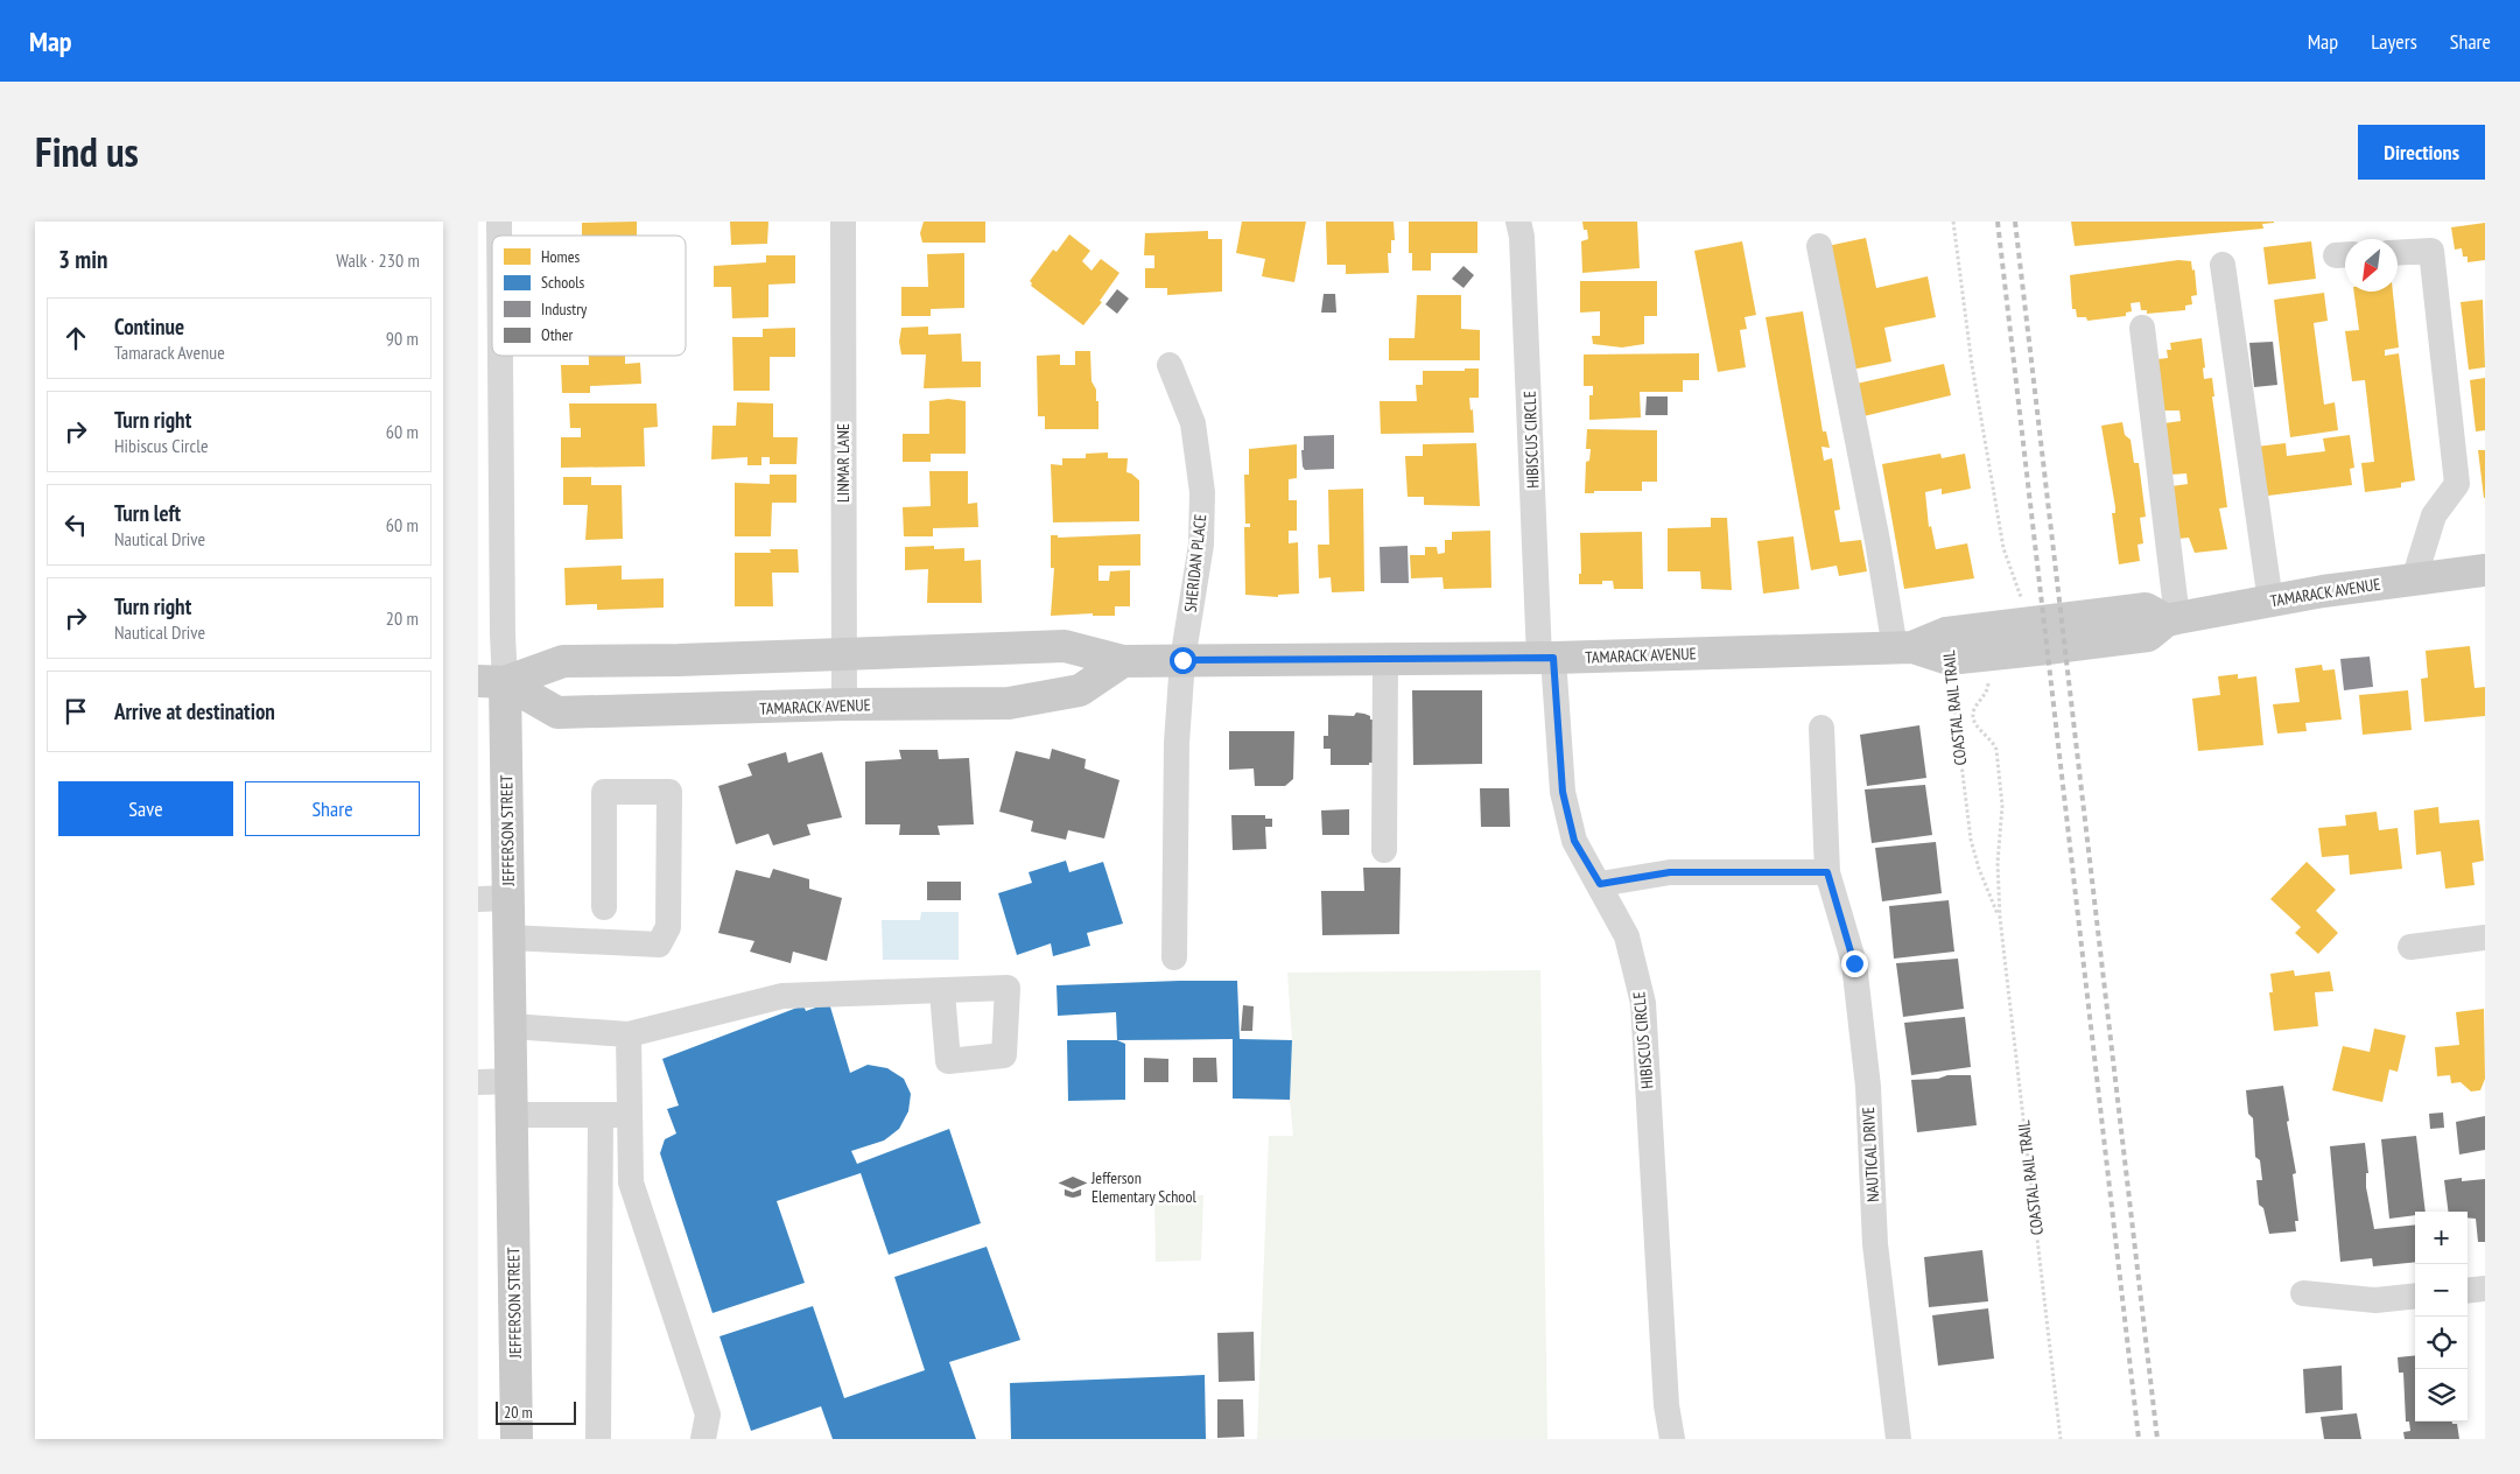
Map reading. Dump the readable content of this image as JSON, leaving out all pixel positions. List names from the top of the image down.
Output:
{
  "streets": {
    "main road": ["TAMARACK AVENUE", "JEFFERSON STREET"],
    "street": [
      "HIBISCUS CIRCLE",
      "LINMAR LANE",
      "SHERIDAN PLACE",
      "NAUTICAL DRIVE"
    ],
    "path": ["COASTAL RAIL TRAIL"]
  },
  "crossings": [
    ["HIBISCUS CIRCLE", "TAMARACK AVENUE"],
    ["LINMAR LANE", "TAMARACK AVENUE"],
    ["SHERIDAN PLACE", "TAMARACK AVENUE"],
    ["TAMARACK AVENUE", "COASTAL RAIL TRAIL"],
    ["TAMARACK AVENUE", "JEFFERSON STREET"]
  ],
  "places": {
    "school or university": ["Jefferson Elementary School"]
  },
  "legend": [
    "Homes",
    "Schools",
    "Industry",
    "Other"
  ],
  "scale_bar": "20 m",
  "north": "bottom left",
  "page": {
    "header": "Map",
    "nav": ["Map", "Layers", "Share"],
    "title": "Find us",
    "buttons": [
      "Directions",
      ["Save", "Share"]
    ],
    "heading": ["3 min", "Walk · 230 m"],
    "list": [
      ["Continue", "Tamarack Avenue", "90 m"],
      ["Turn right", "Hibiscus Circle", "60 m"],
      ["Turn left", "Nautical Drive", "60 m"],
      ["Turn right", "Nautical Drive", "20 m"],
      "Arrive at destination"
    ],
    "map_buttons": ["+", "−"],
    "scale": "20 m"
  }
}
